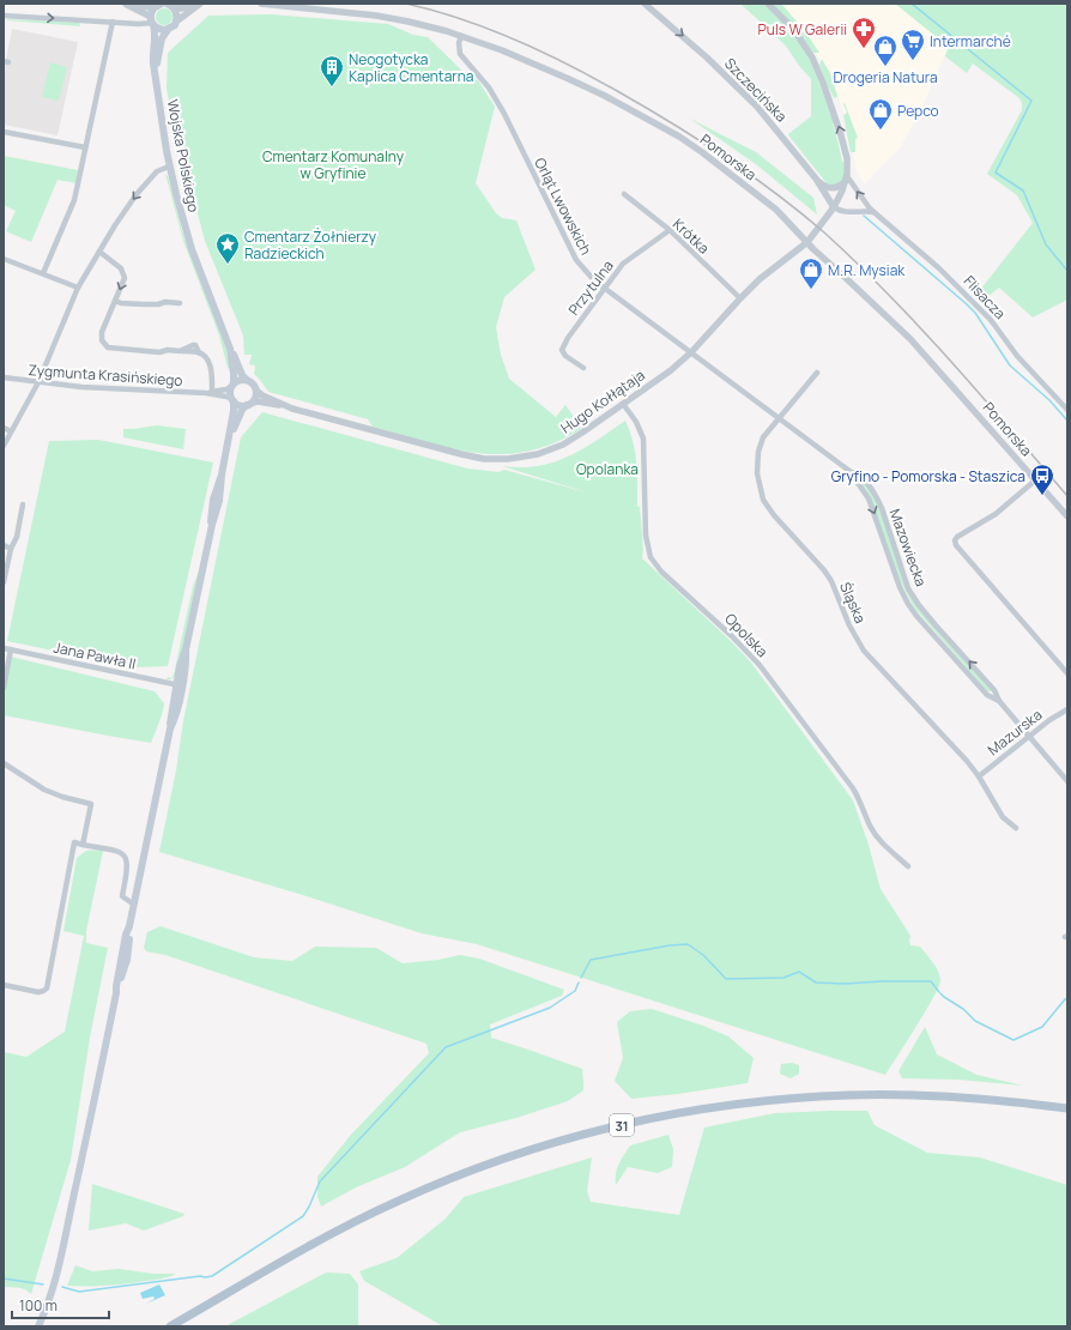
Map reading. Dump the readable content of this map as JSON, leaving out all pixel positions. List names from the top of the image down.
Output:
{
  "streets": {
    "main road": ["Wojska Polskiego", "31"],
    "street": [
      "Szczecińska",
      "Pomorska",
      "Orląt Lwowskich",
      "Krótka",
      "Przytulna",
      "Flisacza",
      "Zygmunta Krasińskiego",
      "Hugo Kołłątaja",
      "Mazowiecka",
      "Śląska",
      "Opolska",
      "Jana Pawła II",
      "Mazurska"
    ]
  },
  "crossings": [
    ["Szczecińska", "Hugo Kołłątaja"],
    ["Wojska Polskiego", "Zygmunta Krasińskiego"],
    ["Wojska Polskiego", "Hugo Kołłątaja"],
    ["Pomorska", "Orląt Lwowskich"],
    ["Pomorska", "Hugo Kołłątaja"],
    ["Orląt Lwowskich", "Przytulna"],
    ["Orląt Lwowskich", "Hugo Kołłątaja"],
    ["Orląt Lwowskich", "Mazowiecka"],
    ["Krótka", "Przytulna"],
    ["Krótka", "Hugo Kołłątaja"],
    ["Zygmunta Krasińskiego", "Hugo Kołłątaja"],
    ["Hugo Kołłątaja", "Mazowiecka"],
    ["Hugo Kołłątaja", "Opolska"],
    ["Mazowiecka", "Śląska"],
    ["Mazowiecka", "Mazurska"],
    ["Śląska", "Mazurska"]
  ],
  "one_way": ["Szczecińska"],
  "parks": ["Cmentarz Komunalny w Gryfinie", "Opolanka"],
  "places": {
    "pharmacy": ["Puls W Galerii"],
    "supermarket": ["Intermarché"],
    "shop": ["Drogeria Natura", "Pepco", "M.R. Mysiak"],
    "building": ["Neogotycka Kaplica Cmentarna"],
    "place": ["Cmentarz Żołnierzy Radzieckich"],
    "bus stop": ["Gryfino - Pomorska - Staszica"]
  },
  "scale_bar": "100 m"
}
